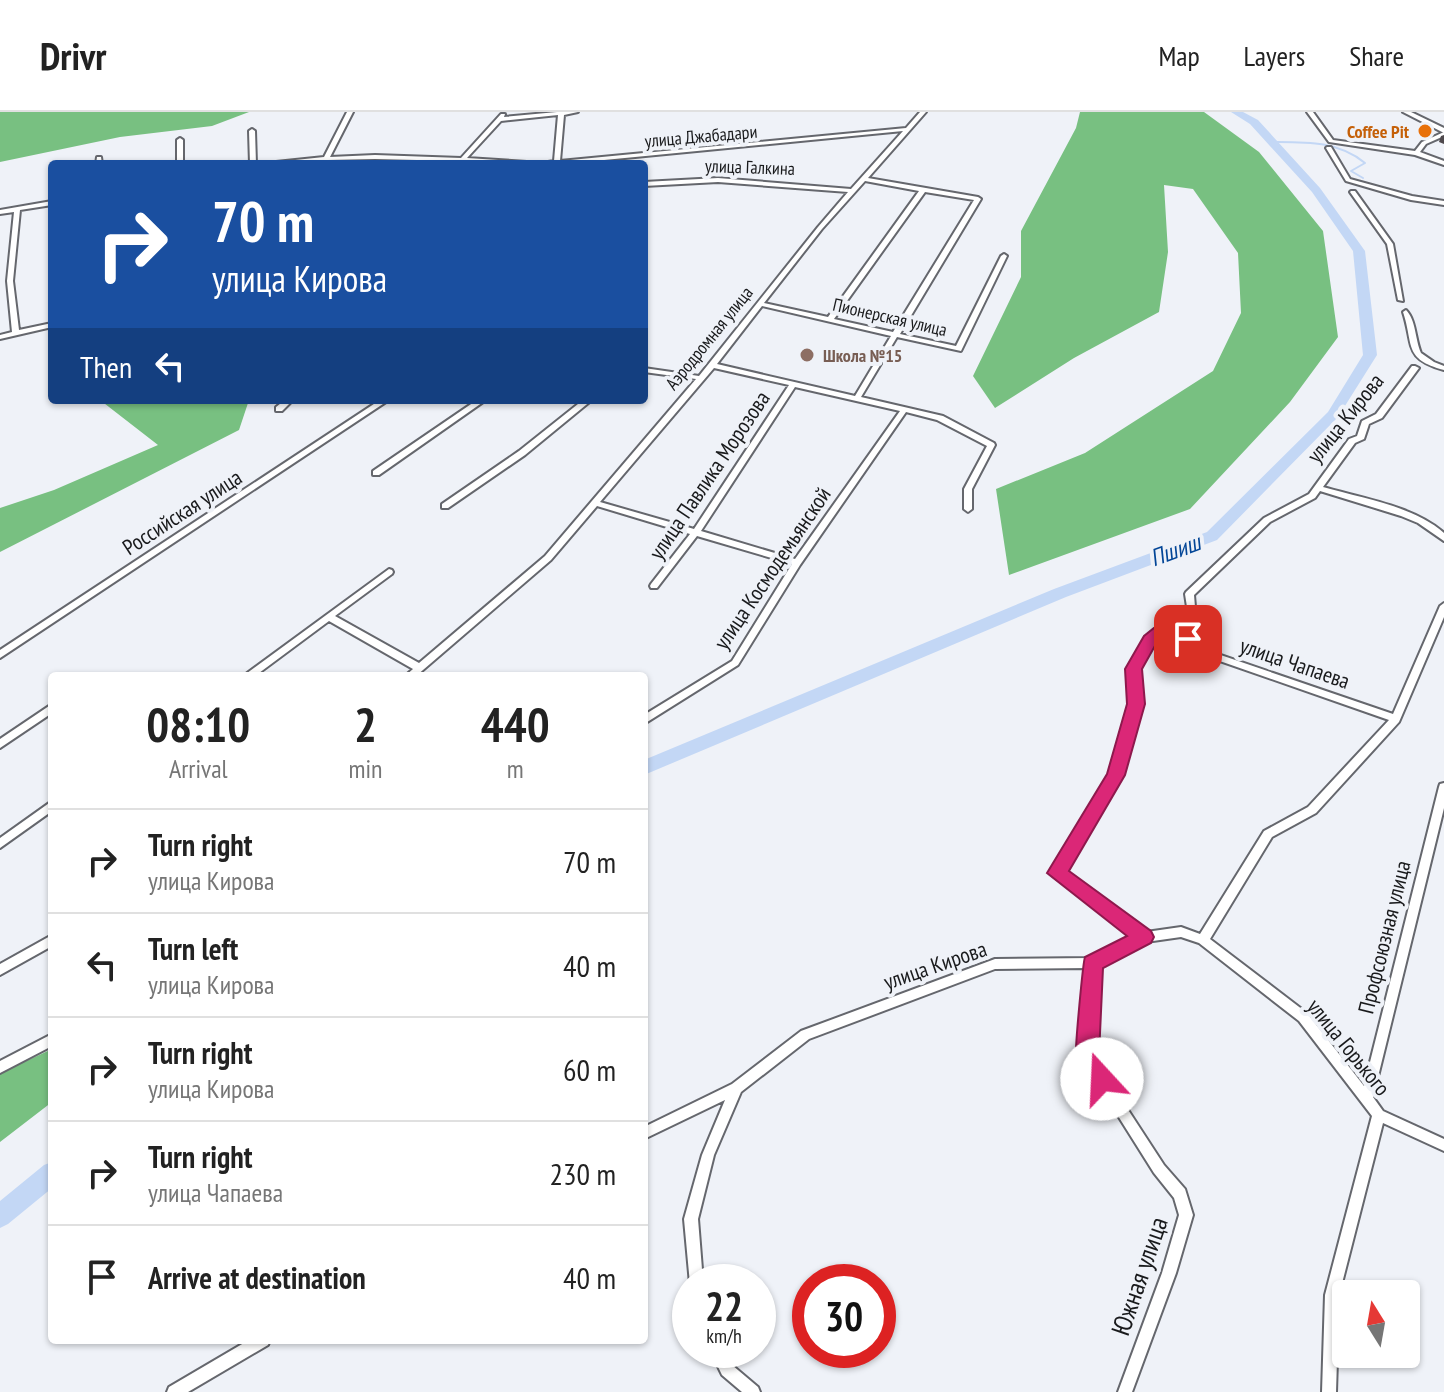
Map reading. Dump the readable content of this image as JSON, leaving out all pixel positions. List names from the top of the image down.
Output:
{
  "streets": {
    "street": [
      "улица Джабадари",
      "улица Галкина",
      "Пионерская улица",
      "Аэродромная улица",
      "улица Кирова",
      "улица Павлика Морозова",
      "Российская улица",
      "улица Космодемьянской",
      "улица Чапаева",
      "Профсоюзная улица",
      "улица Горького",
      "Южная улица"
    ]
  },
  "crossings": [
    ["улица Джабадари", "Аэродромная улица"],
    ["улица Галкина", "Аэродромная улица"],
    ["Пионерская улица", "Аэродромная улица"],
    ["улица Кирова", "улица Чапаева"],
    ["улица Кирова", "улица Горького"],
    ["улица Кирова", "Южная улица"],
    ["Профсоюзная улица", "улица Горького"]
  ],
  "water": ["Пшиш"],
  "places": ["Coffee Pit", "Школа №15"],
  "north": "top",
  "page": {
    "header": "Drivr",
    "nav": ["Map", "Layers", "Share"],
    "turn": ["70 m", "улица Кирова"],
    "then": "Then",
    "eta": [
      "08:10",
      "Arrival",
      "2",
      "min",
      "440",
      "m"
    ],
    "list": [
      {
        "name": "Turn right",
        "note": "улица Кирова",
        "value": "70 m"
      },
      {
        "name": "Turn left",
        "note": "улица Кирова",
        "value": "40 m"
      },
      {
        "name": "Turn right",
        "note": "улица Кирова",
        "value": "60 m"
      },
      {
        "name": "Turn right",
        "note": "улица Чапаева",
        "value": "230 m"
      },
      {
        "name": "Arrive at destination",
        "value": "40 m"
      }
    ],
    "speed": "22 km/h",
    "limit": "30"
  }
}
